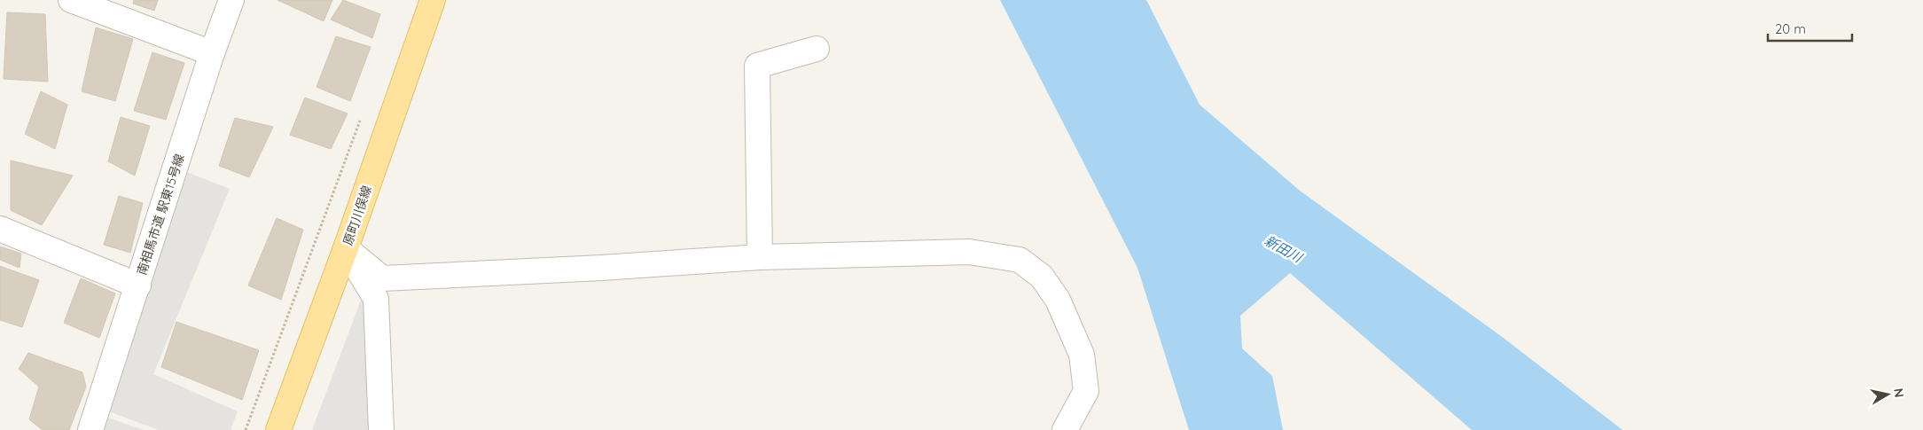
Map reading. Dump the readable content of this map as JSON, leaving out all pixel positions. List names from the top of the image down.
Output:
{
  "streets": {
    "main road": ["原町川俣線"],
    "street": ["南相馬市道 駅東15号線"]
  },
  "water": ["新田川"],
  "scale_bar": "20 m",
  "north": "right"
}
